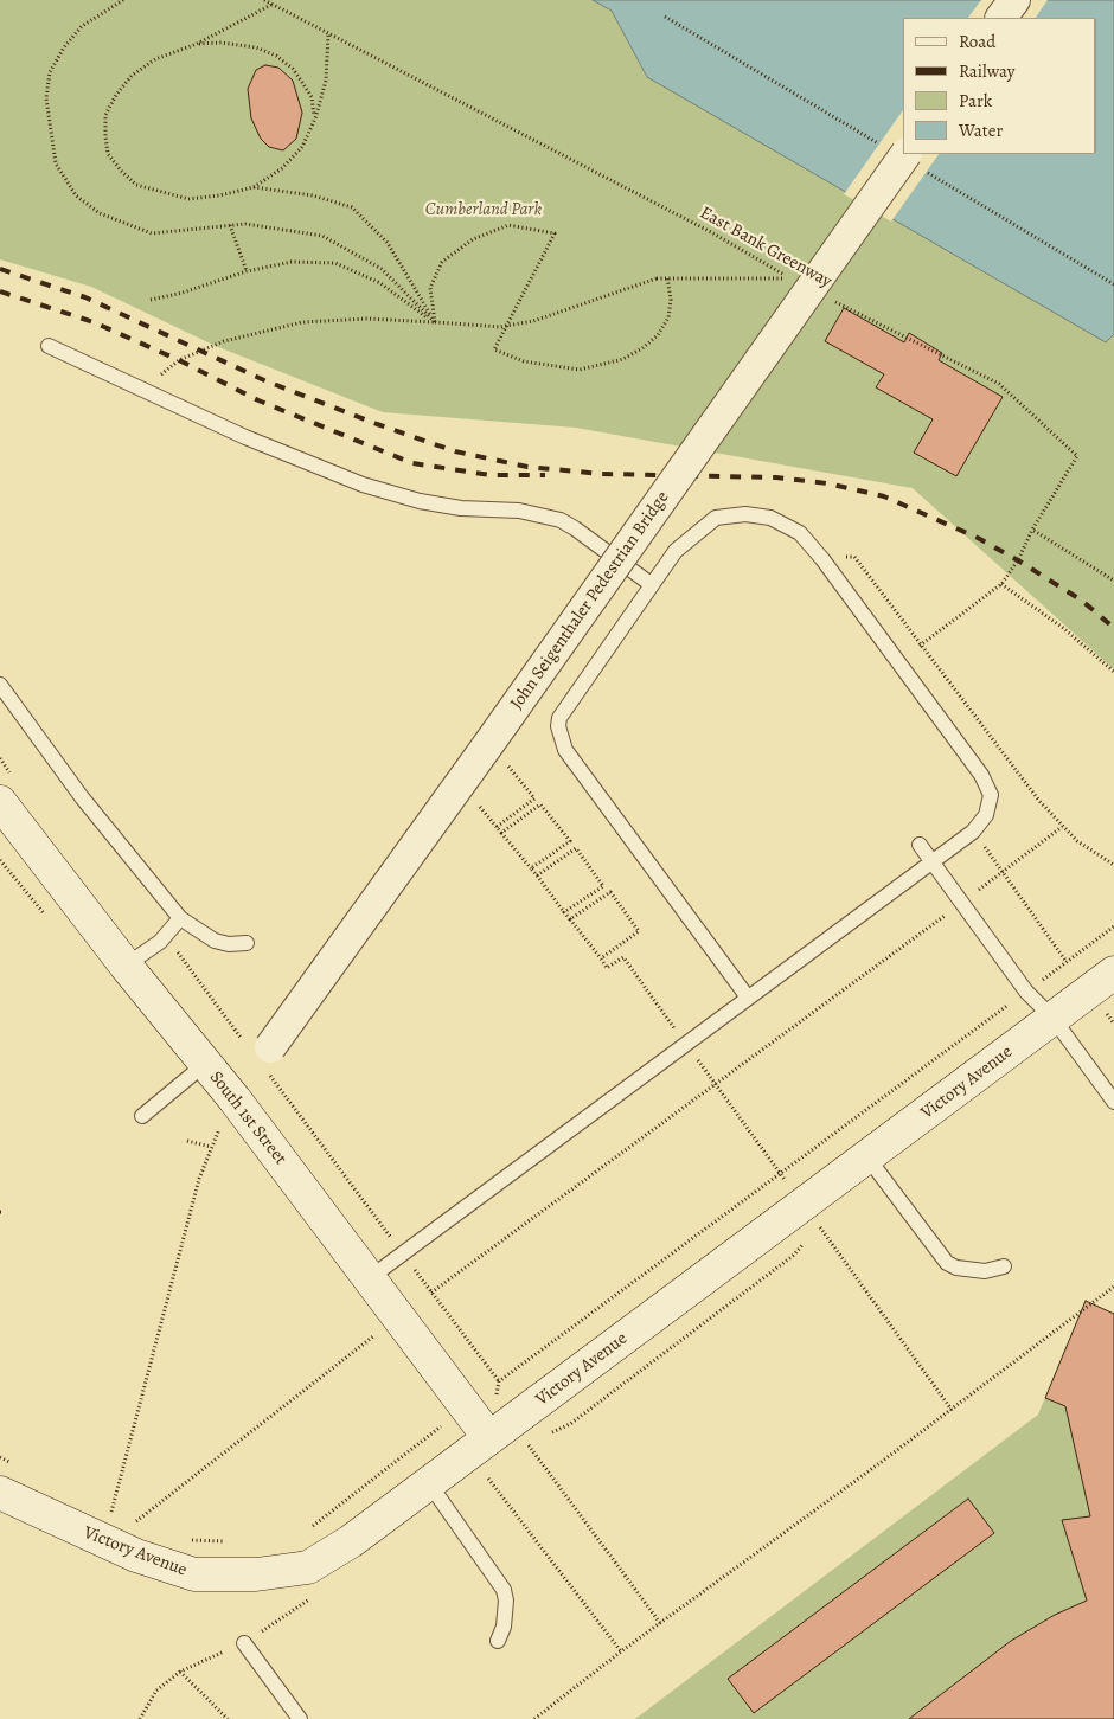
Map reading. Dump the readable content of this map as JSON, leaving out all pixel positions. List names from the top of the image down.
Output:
{
  "streets": {
    "street": ["John Seigenthaler Pedestrian Bridge", "Victory Avenue", "South 1st Street"],
    "path": ["East Bank Greenway"]
  },
  "crossings": [
    ["Victory Avenue", "South 1st Street"]
  ],
  "parks": ["Cumberland Park"],
  "legend": [
    "Road",
    "Railway",
    "Park",
    "Water"
  ]
}
